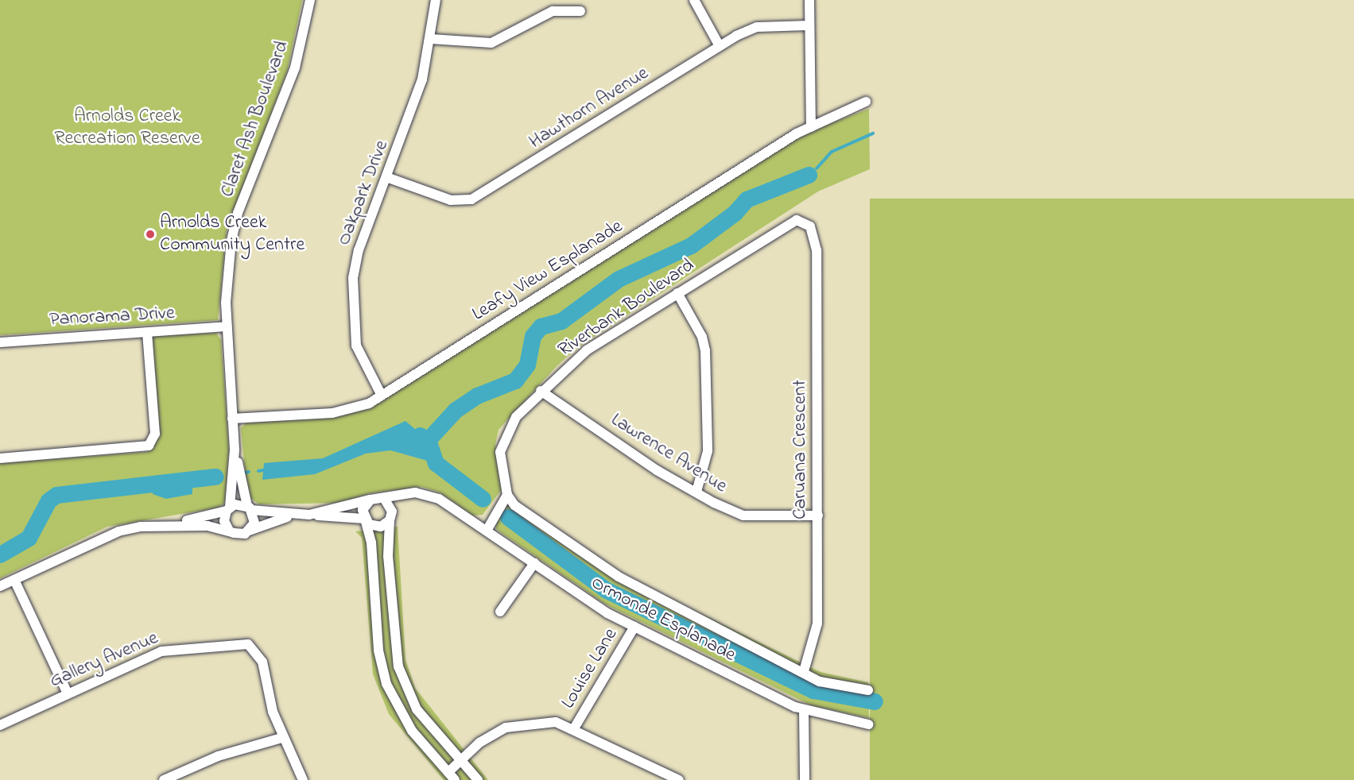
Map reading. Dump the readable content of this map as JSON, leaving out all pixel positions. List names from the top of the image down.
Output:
{
  "streets": {
    "street": [
      "Hawthorn Avenue",
      "Claret Ash Boulevard",
      "Oakpark Drive",
      "Leafy View Esplanade",
      "Riverbank Boulevard",
      "Panorama Drive",
      "Caruana Crescent",
      "Lawrence Avenue",
      "Ormonde Esplanade",
      "Gallery Avenue",
      "Louise Lane"
    ]
  },
  "crossings": [
    ["Hawthorn Avenue", "Oakpark Drive"],
    ["Claret Ash Boulevard", "Leafy View Esplanade"],
    ["Claret Ash Boulevard", "Panorama Drive"],
    ["Oakpark Drive", "Leafy View Esplanade"],
    ["Riverbank Boulevard", "Caruana Crescent"],
    ["Riverbank Boulevard", "Lawrence Avenue"],
    ["Caruana Crescent", "Lawrence Avenue"],
    ["Ormonde Esplanade", "Louise Lane"]
  ],
  "parks": ["Arnolds Creek Recreation Reserve"],
  "places": ["Arnolds Creek Community Centre"]
}
